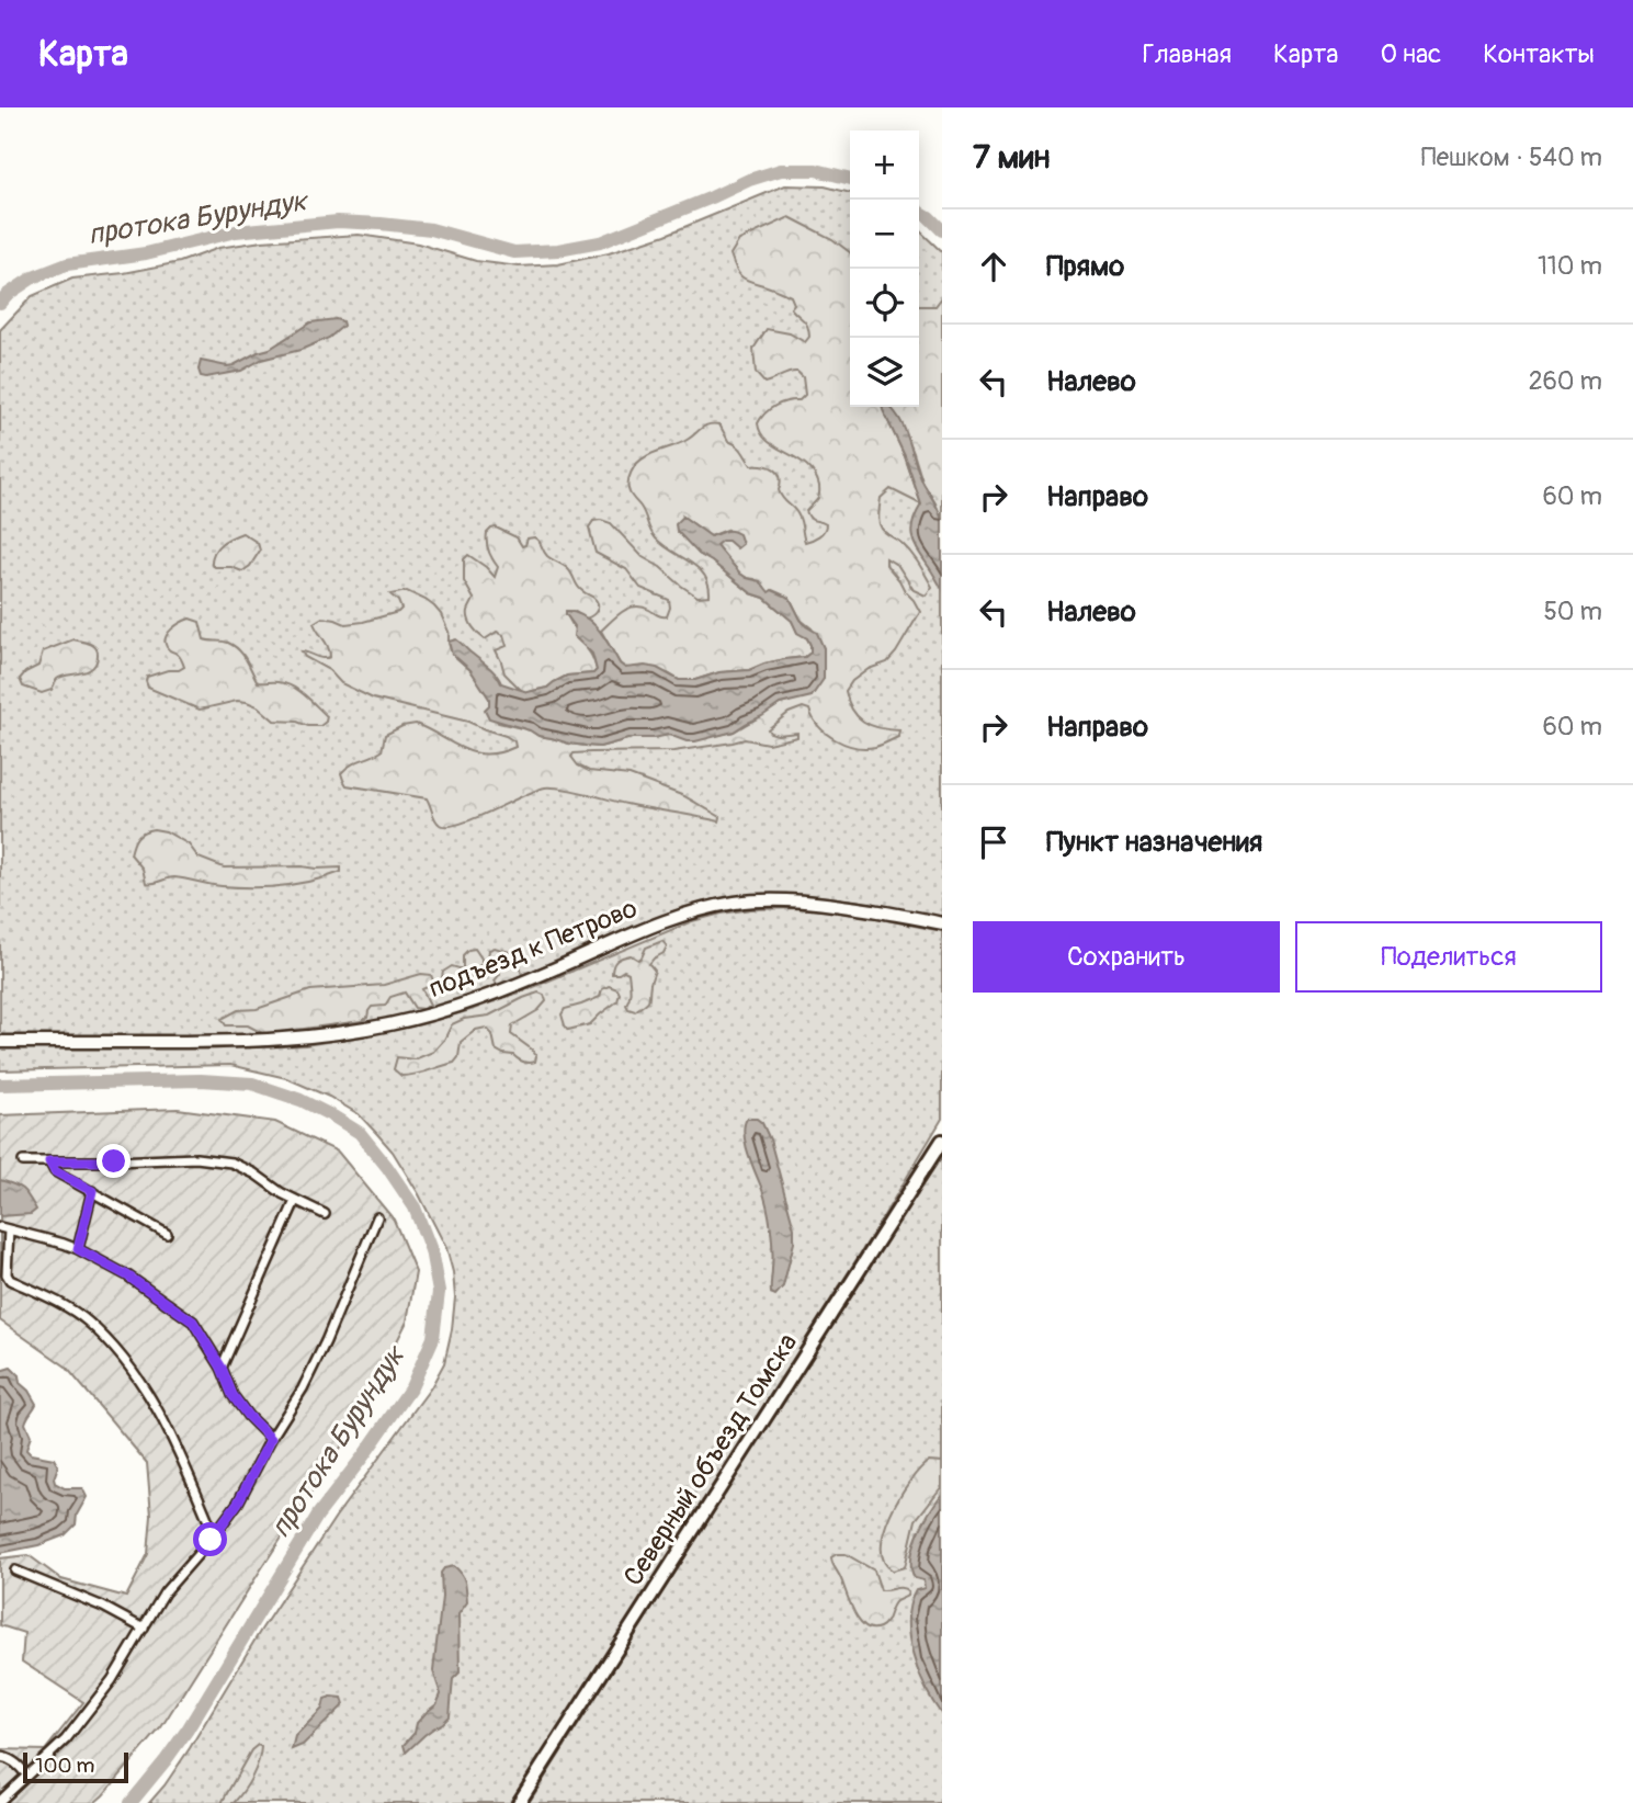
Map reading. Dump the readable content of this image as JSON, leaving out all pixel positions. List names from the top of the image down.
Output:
{
  "streets": {
    "main road": ["Северный объезд Томска"],
    "street": ["подъезд к Петрово"]
  },
  "water": ["протока Бурундук"],
  "scale_bar": "100 m",
  "page": {
    "header": "Карта",
    "nav": [
      "Главная",
      "Карта",
      "О нас",
      "Контакты"
    ],
    "heading": ["7 мин", "Пешком · 540 m"],
    "map_buttons": ["+", "−"],
    "list": [
      ["Прямо", "110 m"],
      ["Налево", "260 m"],
      ["Направо", "60 m"],
      ["Налево", "50 m"],
      ["Направо", "60 m"],
      "Пункт назначения"
    ],
    "buttons": ["Сохранить", "Поделиться"],
    "scale": "100 m"
  }
}
